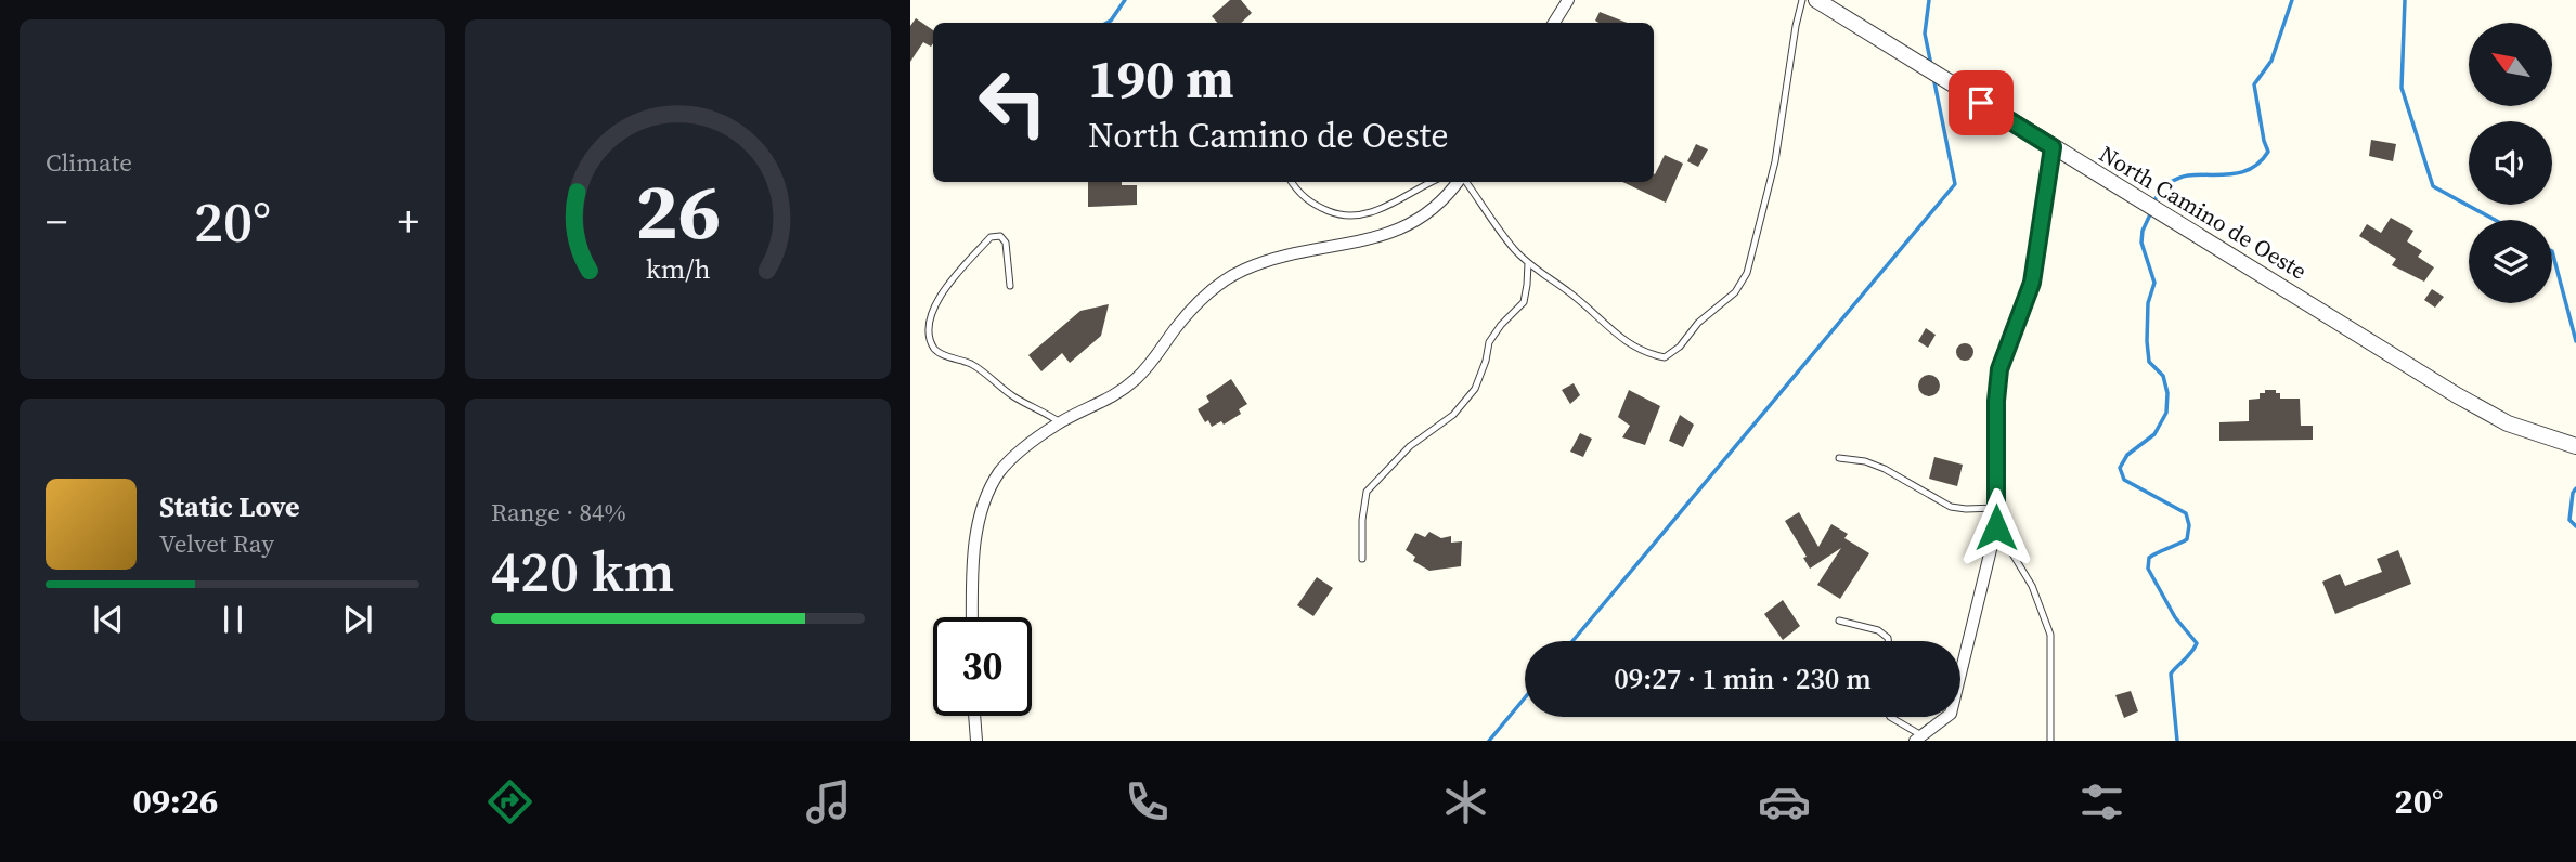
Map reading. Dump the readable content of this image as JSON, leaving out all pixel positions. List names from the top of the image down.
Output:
{
  "streets": {
    "street": ["North Camino de Oeste"]
  },
  "north": "top left",
  "page": {
    "tile": [
      "Climate",
      ["Range · 84%", "420 km"]
    ],
    "turn": ["190 m", "North Camino de Oeste"],
    "heat": ["−", "20°", "+"],
    "song": ["Static Love", "Velvet Ray"],
    "limit": "30",
    "trip": "09:27 · 1 min · 230 m",
    "tabs": ["09:26", "20°"],
    "gauge": ["26", "km/h"]
  }
}
